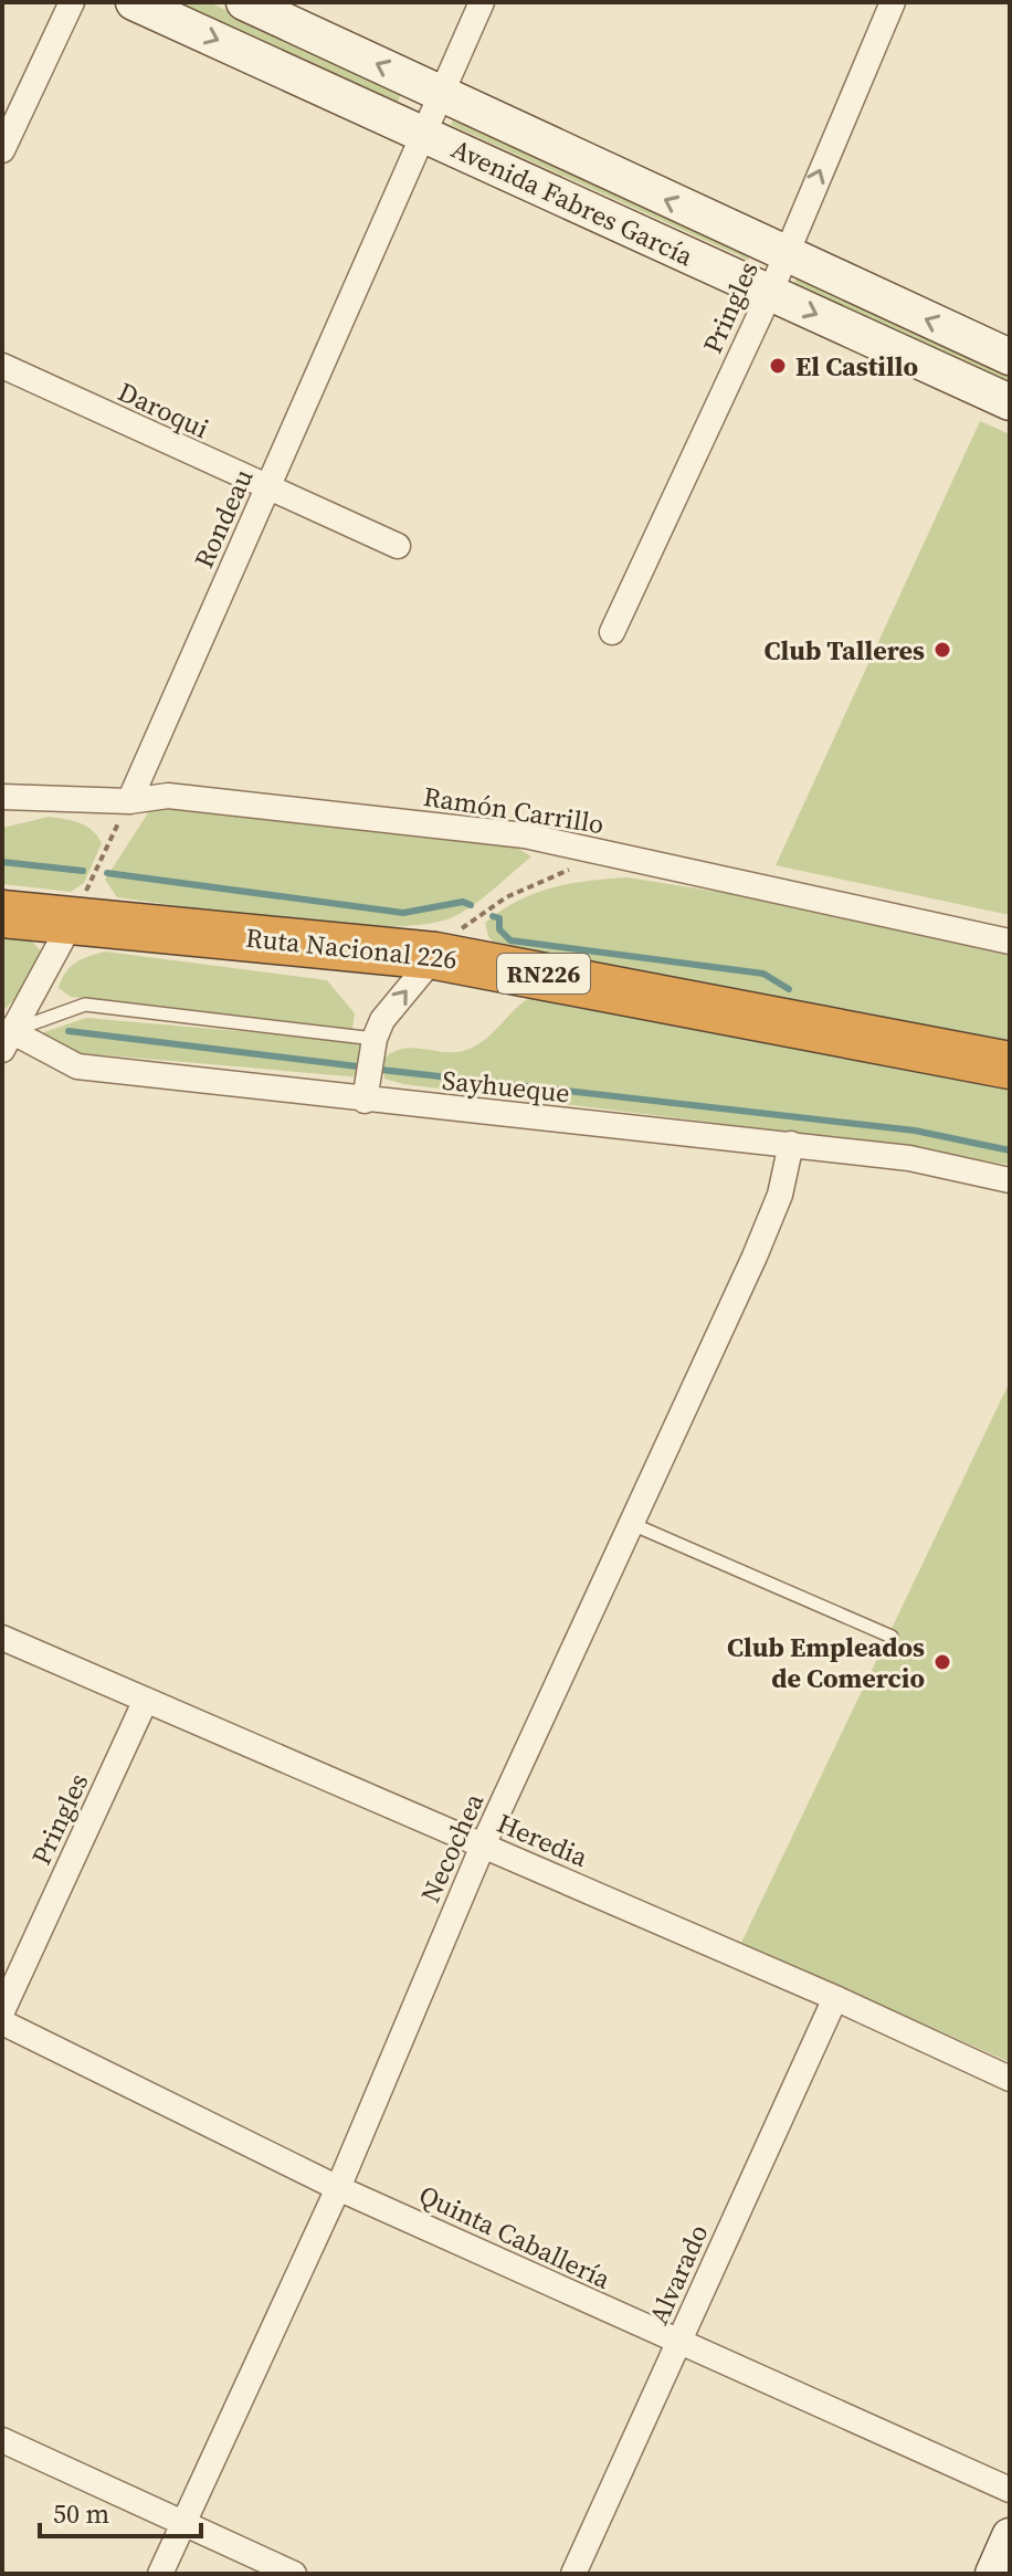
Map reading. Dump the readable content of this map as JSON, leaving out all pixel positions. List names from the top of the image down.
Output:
{
  "streets": {
    "highway": ["Ruta Nacional 226", "RN226"],
    "street": [
      "Avenida Fabres García",
      "Pringles",
      "Daroqui",
      "Rondeau",
      "Ramón Carrillo",
      "Sayhueque",
      "Heredia",
      "Necochea",
      "Quinta Caballería",
      "Alvarado"
    ]
  },
  "crossings": [
    ["Avenida Fabres García", "Pringles"],
    ["Avenida Fabres García", "Rondeau"],
    ["Pringles", "Heredia"],
    ["Daroqui", "Rondeau"],
    ["Rondeau", "Ramón Carrillo"],
    ["Sayhueque", "Necochea"],
    ["Heredia", "Necochea"],
    ["Heredia", "Alvarado"],
    ["Necochea", "Quinta Caballería"],
    ["Quinta Caballería", "Alvarado"]
  ],
  "places": ["El Castillo", "Club Talleres", "Club Empleados de Comercio"],
  "scale_bar": "50 m"
}
